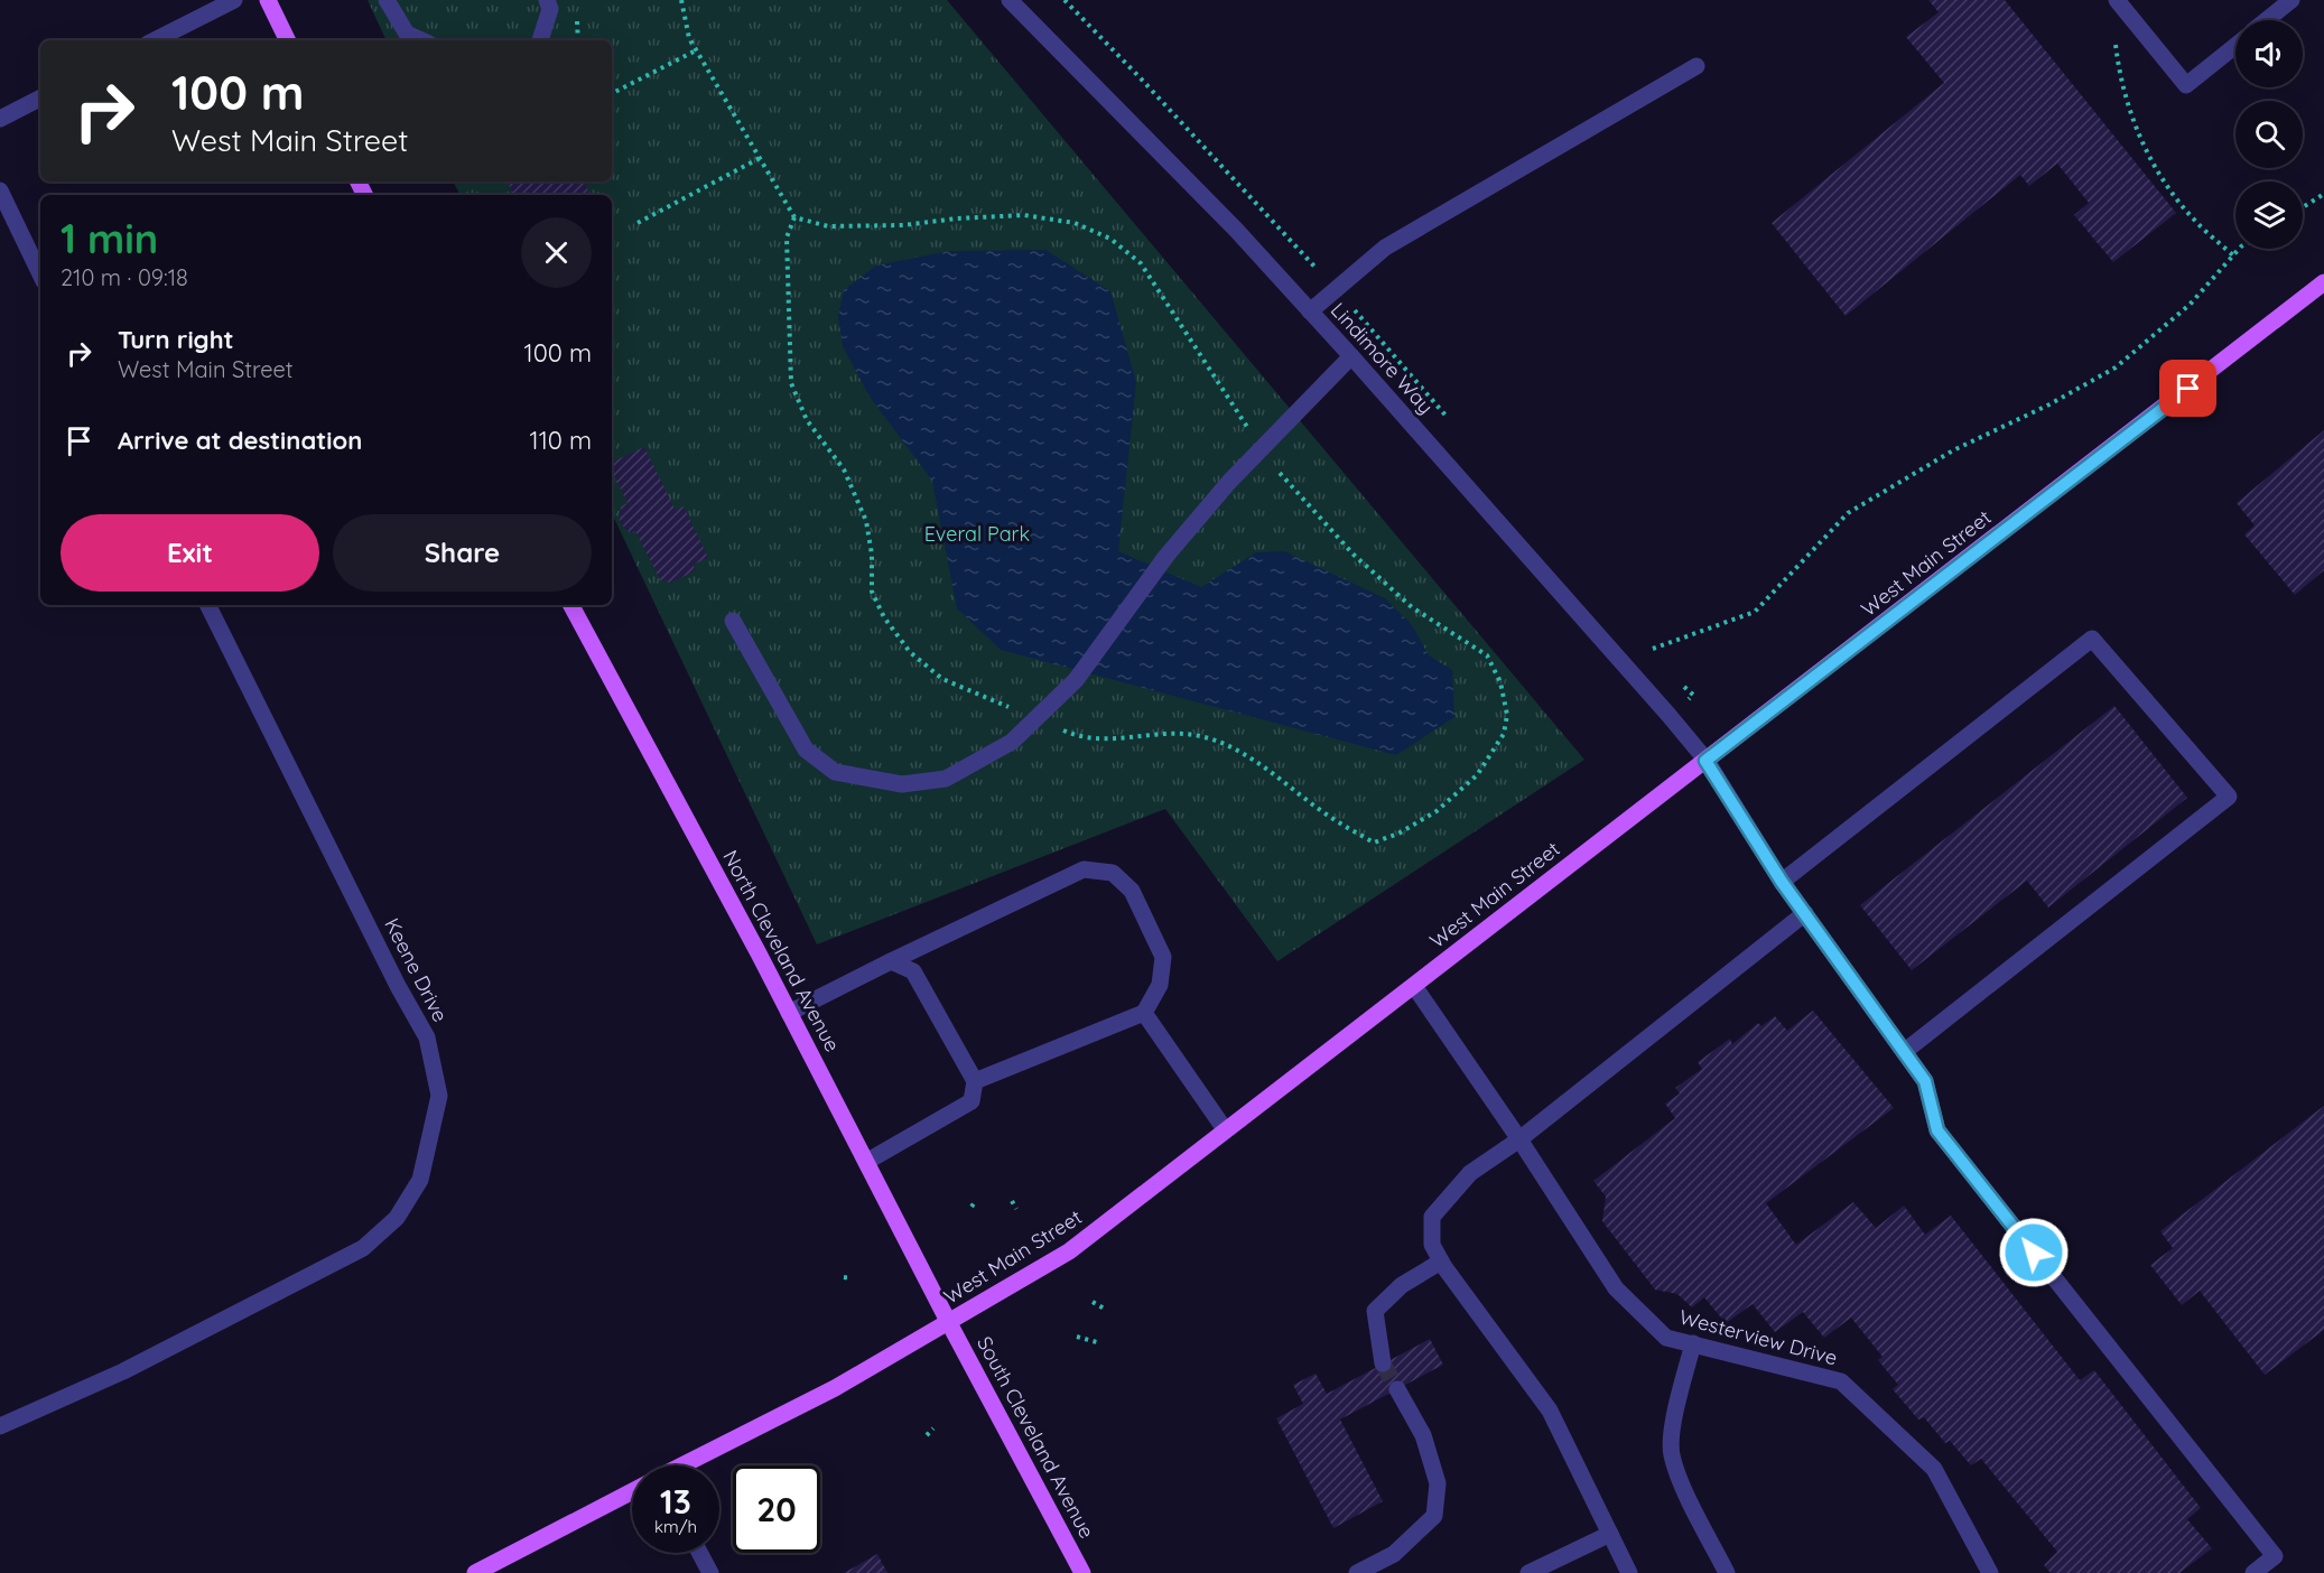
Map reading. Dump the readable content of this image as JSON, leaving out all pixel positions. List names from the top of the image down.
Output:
{
  "streets": {
    "main road": ["West Main Street", "North Cleveland Avenue", "South Cleveland Avenue"],
    "street": ["Lindimore Way", "Keene Drive", "Westerview Drive"]
  },
  "crossings": [
    ["Lindimore Way", "West Main Street"],
    ["West Main Street", "North Cleveland Avenue"],
    ["West Main Street", "Westerview Drive"],
    ["West Main Street", "South Cleveland Avenue"],
    ["North Cleveland Avenue", "South Cleveland Avenue"]
  ],
  "parks": ["Everal Park"],
  "page": {
    "turn": ["100 m", "West Main Street"],
    "heading": ["1 min", "210 m · 09:18"],
    "list": [
      {
        "name": "Turn right",
        "note": "West Main Street",
        "value": "100 m"
      },
      {
        "name": "Arrive at destination",
        "value": "110 m"
      }
    ],
    "buttons": ["Exit", "Share"],
    "speed": "13 km/h",
    "limit": "20"
  }
}
